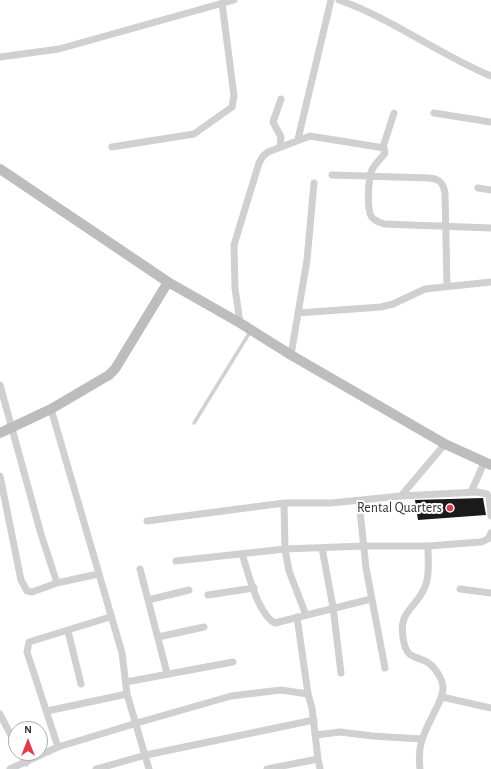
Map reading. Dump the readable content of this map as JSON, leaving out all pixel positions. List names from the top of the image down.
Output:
{
  "places": ["Rental Quarters"],
  "north": "top"
}
